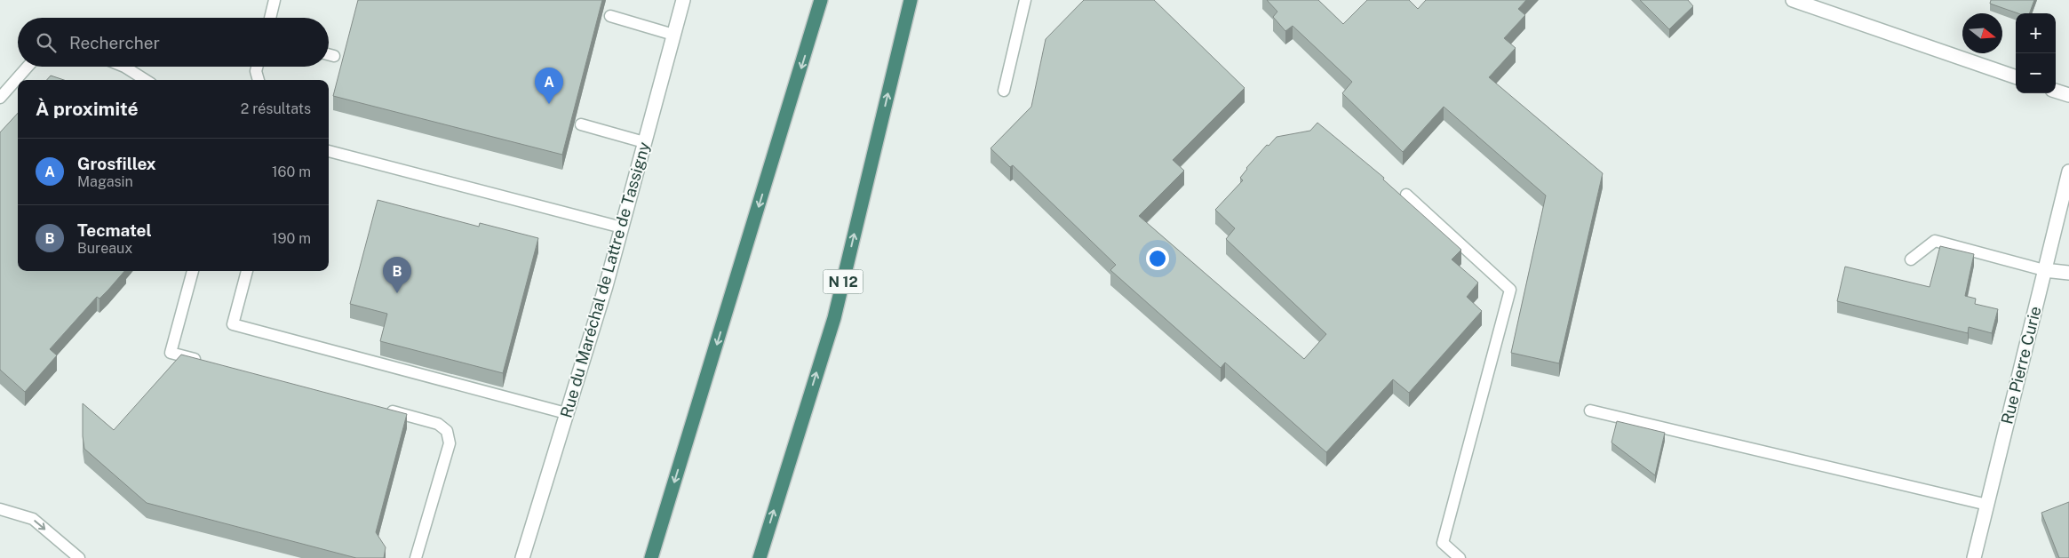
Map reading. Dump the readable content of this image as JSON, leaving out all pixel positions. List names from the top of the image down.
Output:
{
  "streets": {
    "highway": ["N 12"],
    "street": ["Rue du Maréchal de Lattre de Tassigny", "Rue Pierre Curie"]
  },
  "north": "right",
  "page": {
    "map_buttons": ["+", "−"],
    "search": "Rechercher",
    "pins": ["A", "B"],
    "heading": ["À proximité", "2 résultats"],
    "list": [
      {
        "mark": "A",
        "name": "Grosfillex",
        "note": "Magasin",
        "value": "160 m"
      },
      {
        "mark": "B",
        "name": "Tecmatel",
        "note": "Bureaux",
        "value": "190 m"
      }
    ]
  }
}
